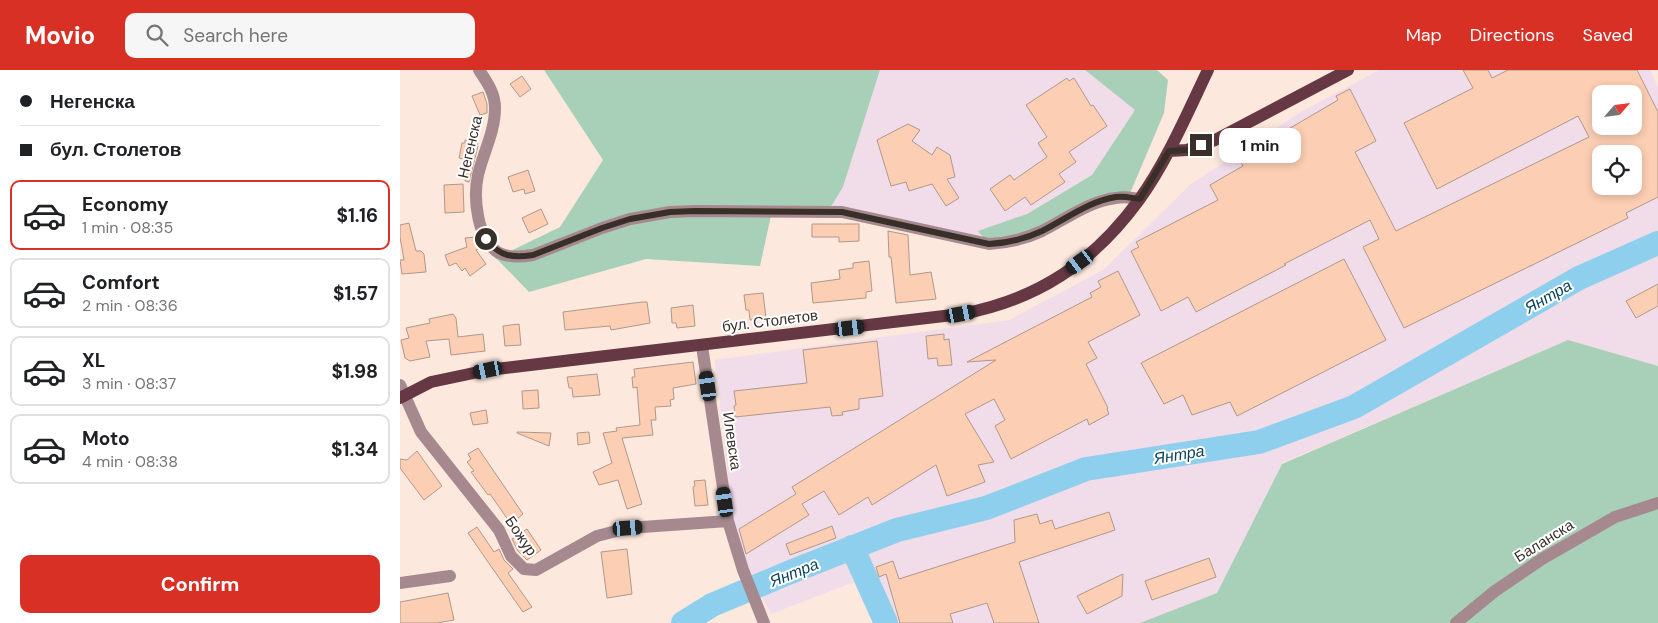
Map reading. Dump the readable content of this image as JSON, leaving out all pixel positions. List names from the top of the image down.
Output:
{
  "streets": {
    "main road": ["бул. Столетов"],
    "street": [
      "Негенска",
      "Илевска",
      "Божур",
      "Баланска"
    ]
  },
  "crossings": [
    ["Негенска", "бул. Столетов"],
    ["бул. Столетов", "Илевска"],
    ["бул. Столетов", "Божур"],
    ["Илевска", "Божур"]
  ],
  "water": ["Янтра"],
  "north": "top right",
  "page": {
    "header": "Movio",
    "search": "Search here",
    "nav": ["Map", "Directions", "Saved"],
    "banner": ["Негенска", "бул. Столетов"],
    "bubble": "1 min",
    "list": [
      {
        "name": "Economy",
        "note": "1 min · 08:35",
        "value": "$1.16"
      },
      {
        "name": "Comfort",
        "note": "2 min · 08:36",
        "value": "$1.57"
      },
      {
        "name": "XL",
        "note": "3 min · 08:37",
        "value": "$1.98"
      },
      {
        "name": "Moto",
        "note": "4 min · 08:38",
        "value": "$1.34"
      }
    ],
    "buttons": "Confirm"
  }
}
